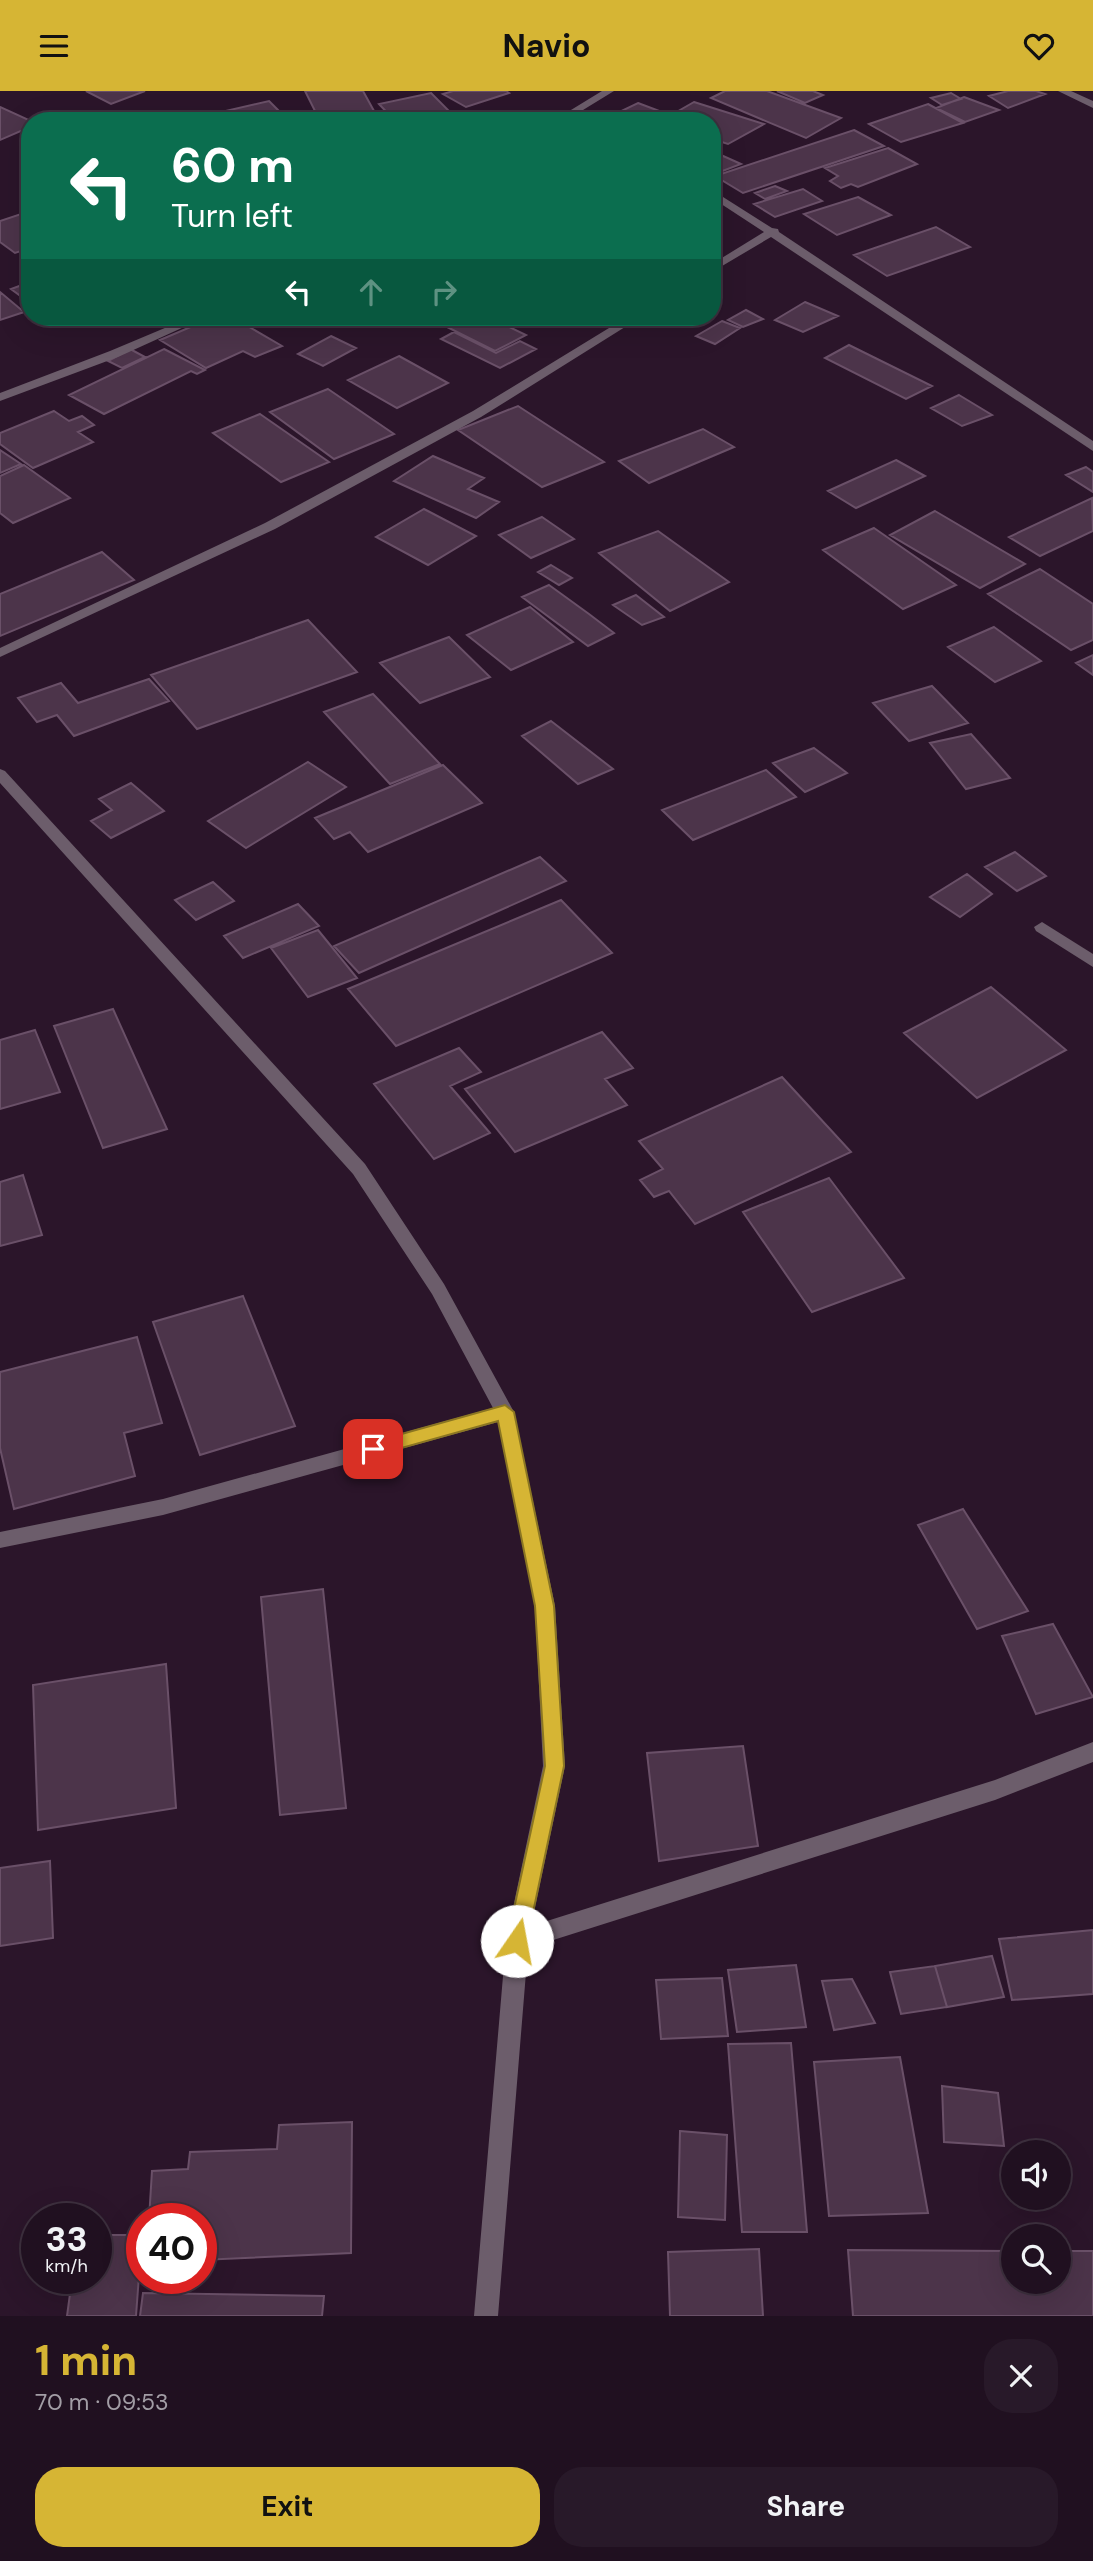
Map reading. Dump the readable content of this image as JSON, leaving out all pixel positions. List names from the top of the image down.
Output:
{
  "page": {
    "header": "Navio",
    "turn": ["60 m", "Turn left"],
    "speed": "33 km/h",
    "limit": "40",
    "heading": ["1 min", "70 m · 09:53"],
    "buttons": ["Exit", "Share"]
  }
}
